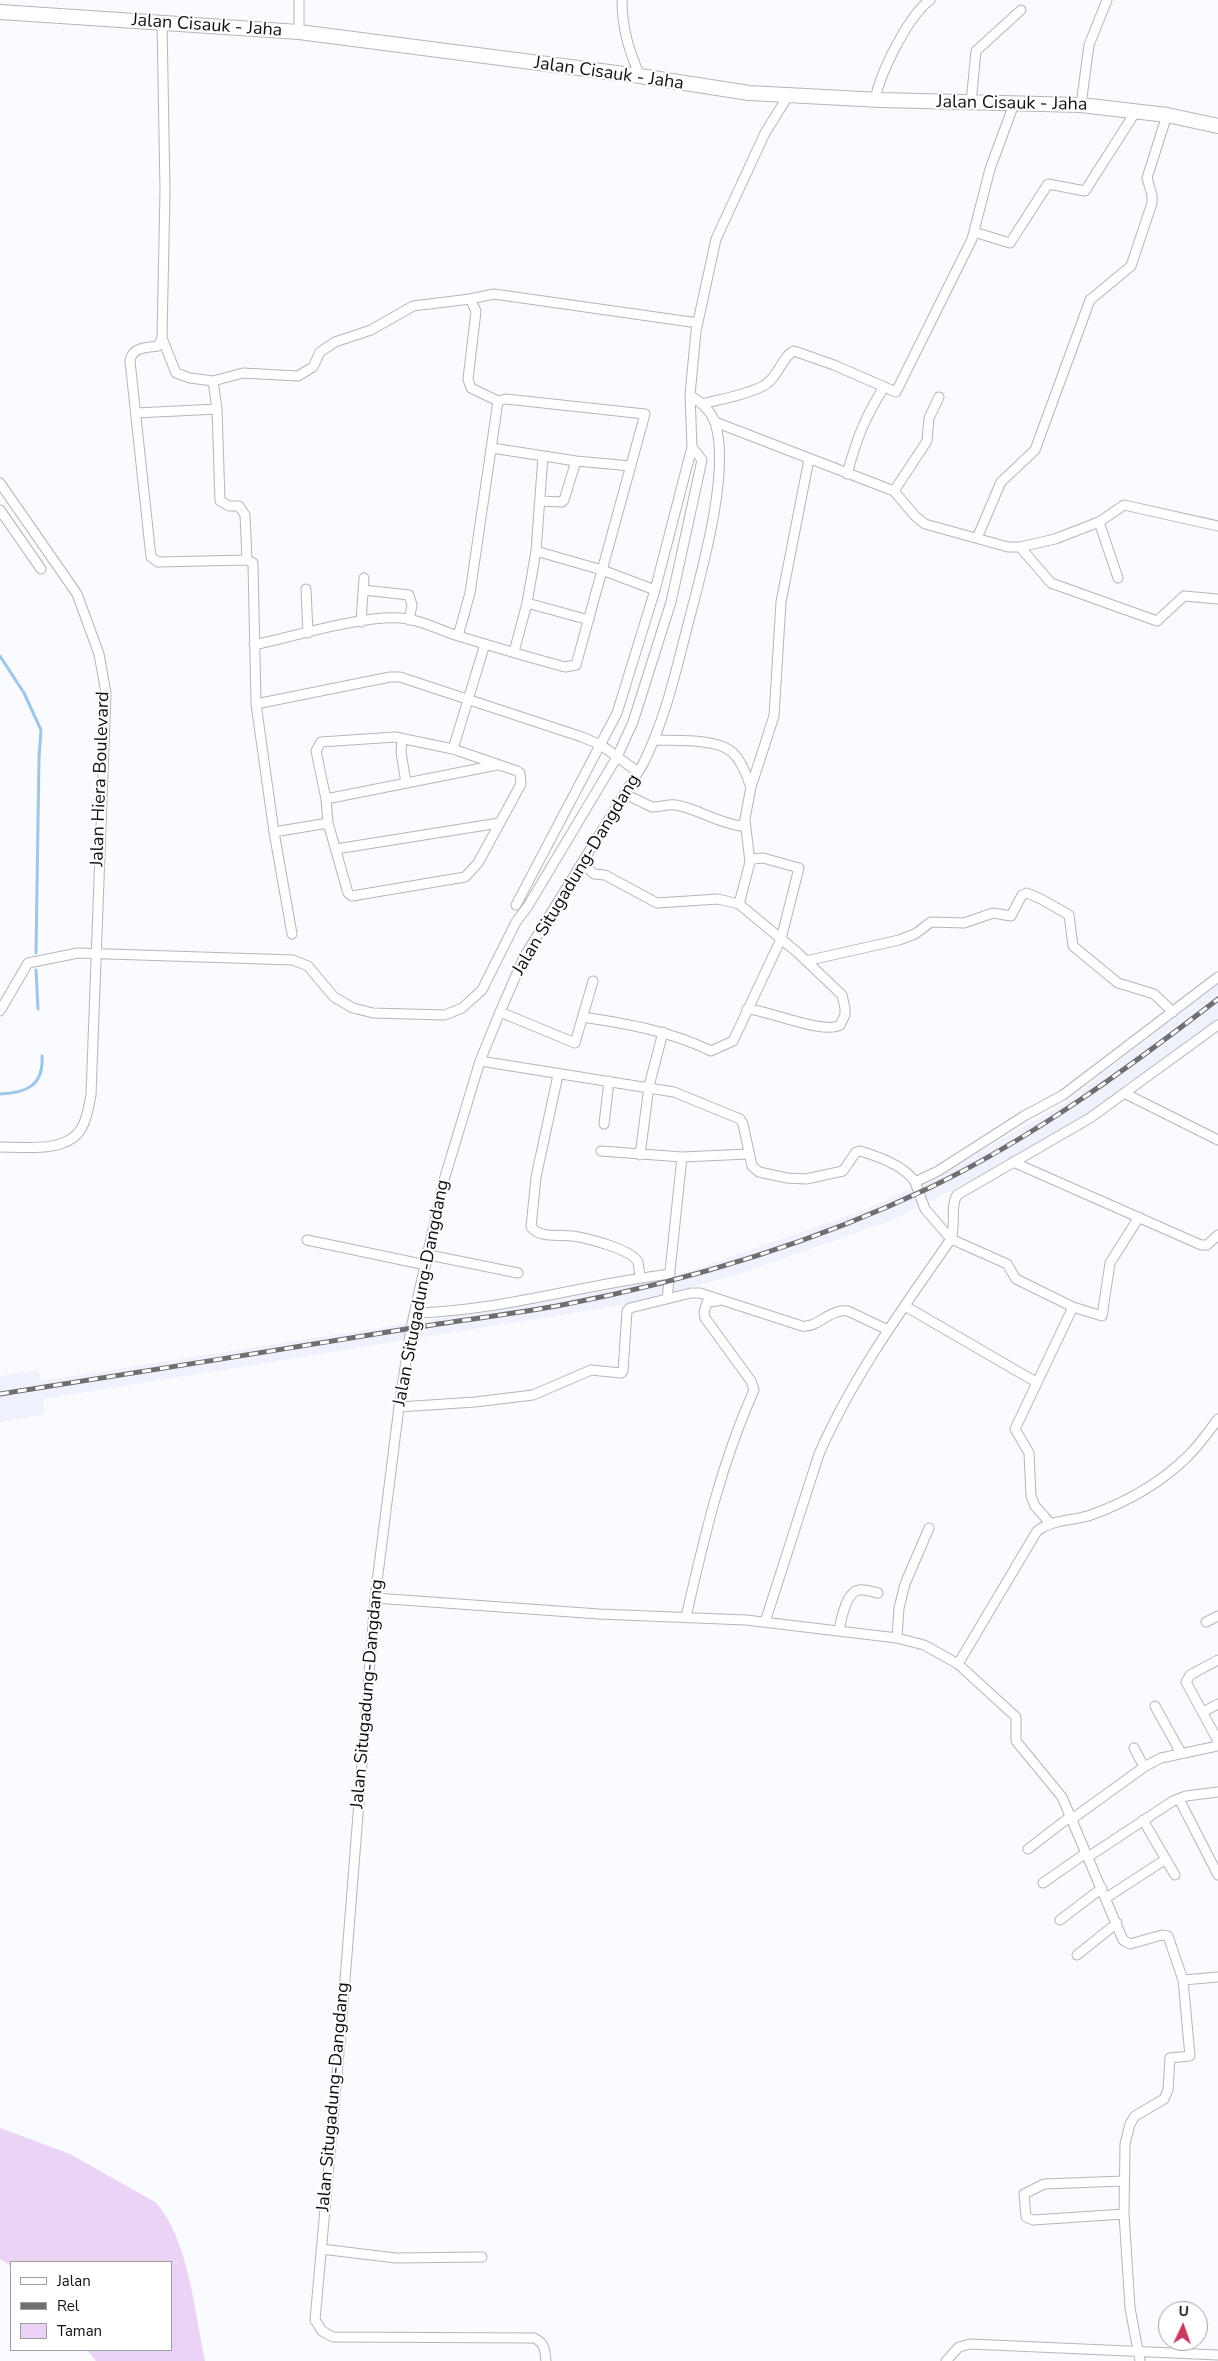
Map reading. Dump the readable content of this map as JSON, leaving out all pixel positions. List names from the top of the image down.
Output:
{
  "streets": {
    "main road": ["Jalan Cisauk - Jaha"],
    "street": ["Jalan Hiera Boulevard", "Jalan Situgadung-Dangdang"]
  },
  "legend": ["Jalan", "Rel", "Taman"],
  "north": "top"
}
